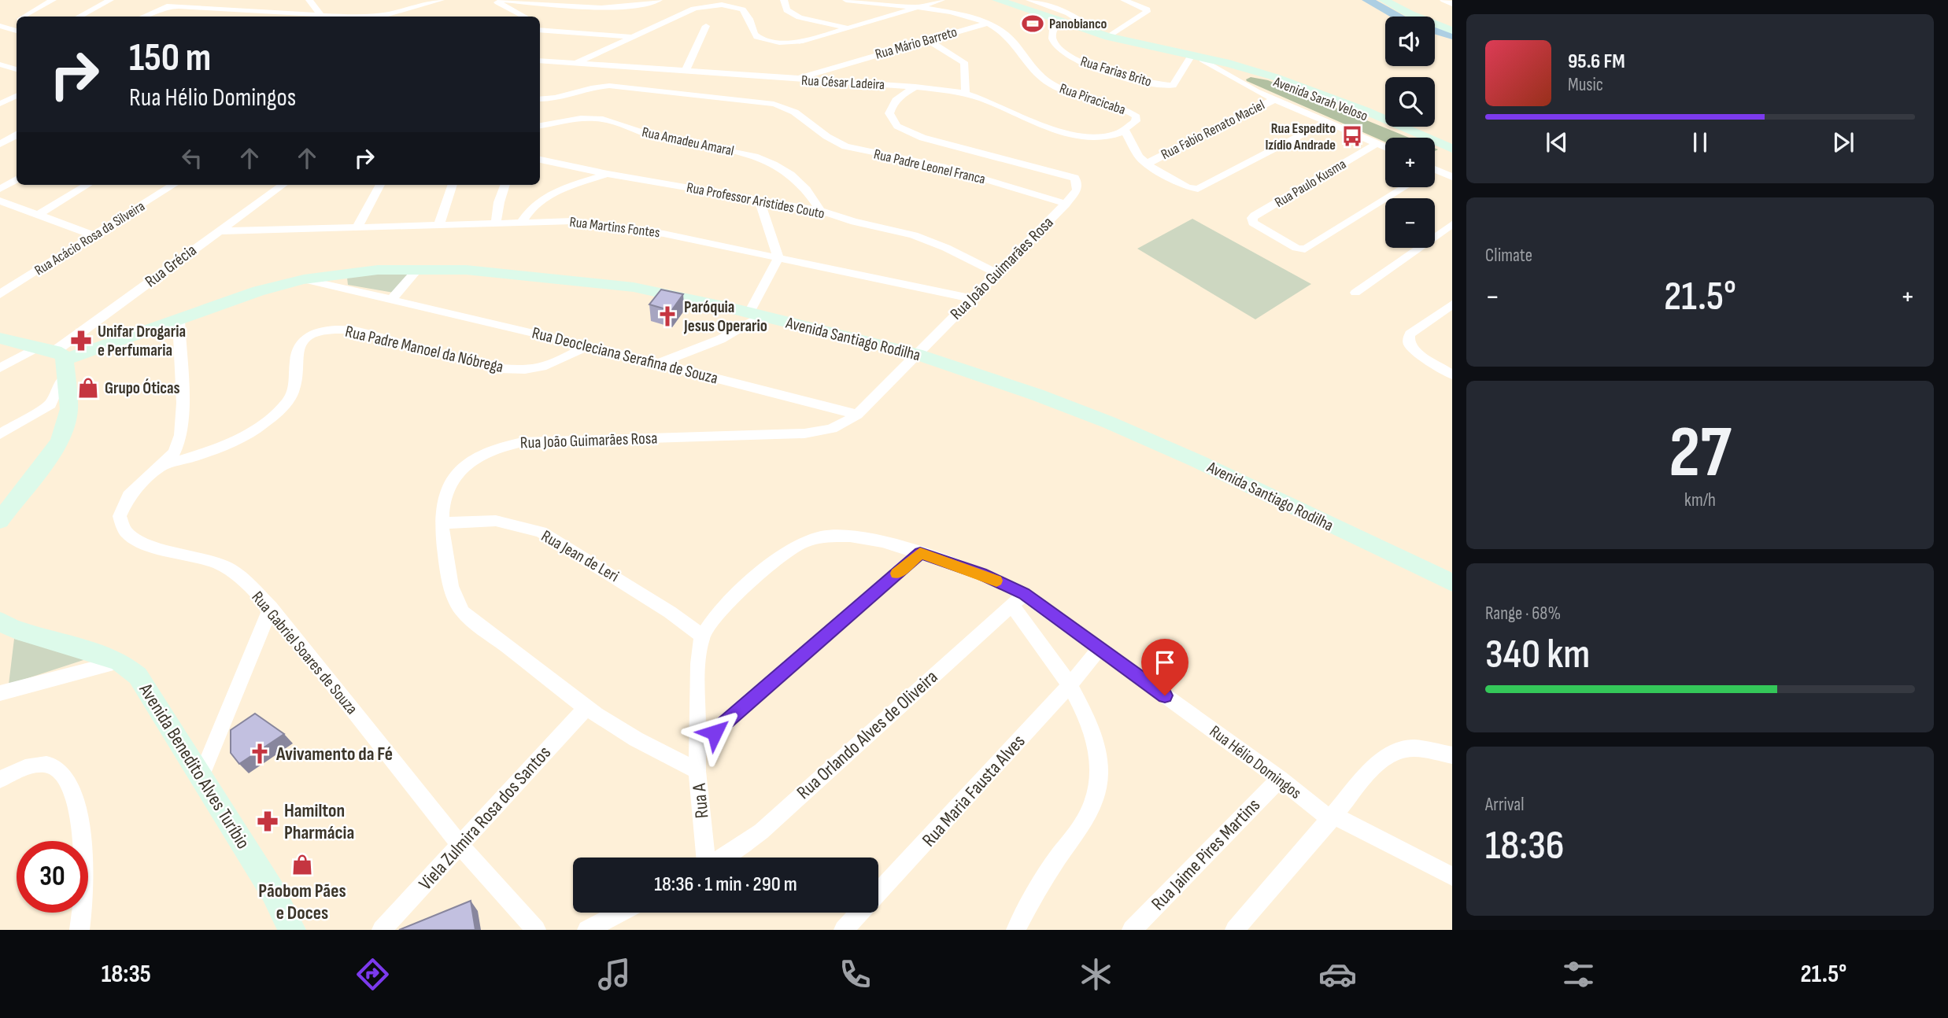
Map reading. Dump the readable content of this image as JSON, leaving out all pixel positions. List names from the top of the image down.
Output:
{
  "streets": {
    "main road": ["Avenida Sarah Veloso", "Avenida Santiago Rodilha", "Avenida Benedito Alves Turíbio"],
    "street": [
      "Rua Mário Barreto",
      "Rua Farias Brito",
      "Rua César Ladeira",
      "Rua Piracicaba",
      "Rua Fabio Renato Maciel",
      "Rua Amadeu Amaral",
      "Rua Padre Leonel Franca",
      "Rua Paulo Kusma",
      "Rua Professor Aristides Couto",
      "Rua Martins Fontes",
      "Rua Acácio Rosa da Silveira",
      "Rua Grécia",
      "Rua João Guimarães Rosa",
      "Rua Padre Manoel da Nóbrega",
      "Rua Deocleciana Serafina de Souza",
      "Rua Jean de Leri",
      "Rua Gabriel Soares de Souza",
      "Rua Orlando Alves de Oliveira",
      "Rua Hélio Domingos",
      "Rua Maria Fausta Alves",
      "Rua A",
      "Viela Zulmira Rosa dos Santos",
      "Rua Jaime Pires Martins"
    ]
  },
  "crossings": [
    ["Rua Mário Barreto", "Rua César Ladeira"],
    ["Rua Mário Barreto", "Rua Piracicaba"],
    ["Rua Farias Brito", "Avenida Sarah Veloso"],
    ["Rua César Ladeira", "Rua Piracicaba"],
    ["Rua César Ladeira", "Rua Padre Leonel Franca"],
    ["Rua Amadeu Amaral", "Rua Professor Aristides Couto"],
    ["Rua Padre Leonel Franca", "Rua João Guimarães Rosa"],
    ["Rua Professor Aristides Couto", "Rua João Guimarães Rosa"],
    ["Rua Martins Fontes", "Rua Grécia"],
    ["Rua Martins Fontes", "Rua João Guimarães Rosa"],
    ["Rua Grécia", "Avenida Santiago Rodilha"],
    ["Rua João Guimarães Rosa", "Avenida Santiago Rodilha"],
    ["Rua João Guimarães Rosa", "Rua Deocleciana Serafina de Souza"],
    ["Rua João Guimarães Rosa", "Rua Jean de Leri"],
    ["Rua João Guimarães Rosa", "Rua A"],
    ["Rua João Guimarães Rosa", "Viela Zulmira Rosa dos Santos"],
    ["Avenida Santiago Rodilha", "Rua Deocleciana Serafina de Souza"],
    ["Avenida Santiago Rodilha", "Rua Gabriel Soares de Souza"],
    ["Rua Padre Manoel da Nóbrega", "Rua Deocleciana Serafina de Souza"],
    ["Rua Padre Manoel da Nóbrega", "Rua Gabriel Soares de Souza"],
    ["Rua Jean de Leri", "Rua Hélio Domingos"],
    ["Rua Jean de Leri", "Rua A"],
    ["Rua Gabriel Soares de Souza", "Viela Zulmira Rosa dos Santos"],
    ["Rua Orlando Alves de Oliveira", "Rua Hélio Domingos"],
    ["Rua Hélio Domingos", "Rua Maria Fausta Alves"],
    ["Rua Hélio Domingos", "Rua A"],
    ["Rua Hélio Domingos", "Rua Jaime Pires Martins"]
  ],
  "places": {
    "sports": ["Panobianco"],
    "bus stop": ["Rua Espedito Izídio Andrade"],
    "church": ["Paróquia Jesus Operario", "Avivamento da Fé"],
    "pharmacy": ["Unifar Drogaria e Perfumaria", "Hamilton Pharmácia"],
    "shop": ["Grupo Óticas", "Pãobom Pães e Doces"]
  },
  "page": {
    "map_buttons": ["+", "−"],
    "turn": ["150 m", "Rua Hélio Domingos"],
    "song": ["95.6 FM", "Music"],
    "tile": [
      "Climate",
      ["27", "km/h"],
      ["Range · 68%", "340 km"],
      ["Arrival", "18:36"]
    ],
    "heat": ["−", "21.5°", "+"],
    "limit": "30",
    "trip": "18:36 · 1 min · 290 m",
    "tabs": ["18:35", "21.5°"]
  }
}
